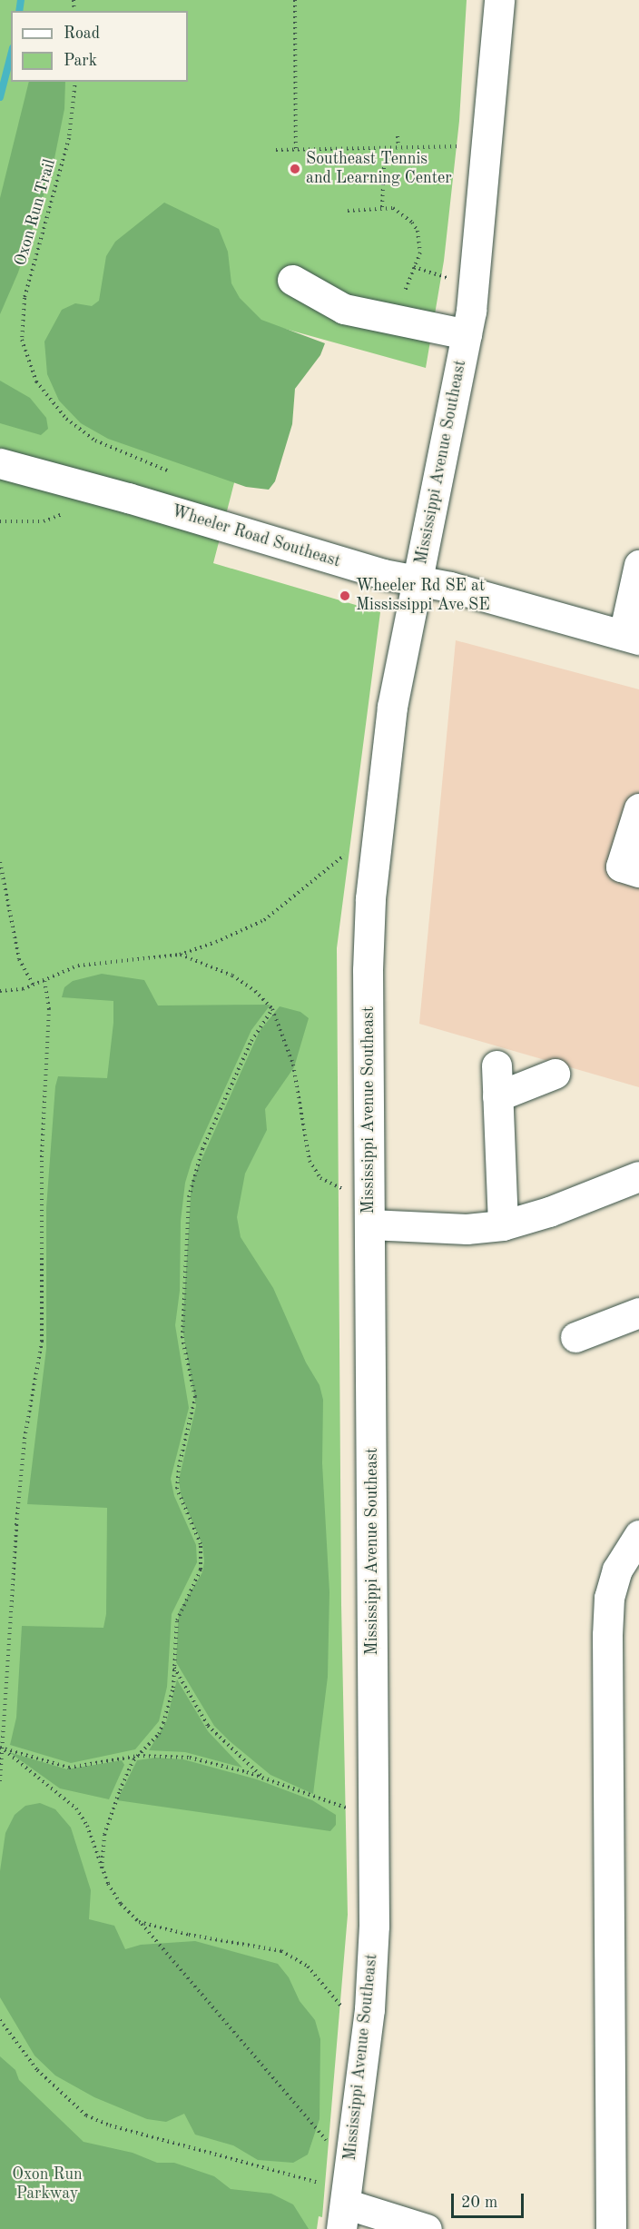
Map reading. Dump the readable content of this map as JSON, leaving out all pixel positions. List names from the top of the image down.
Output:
{
  "streets": {
    "main road": ["Mississippi Avenue Southeast", "Wheeler Road Southeast"],
    "path": ["Oxon Run Trail"]
  },
  "crossings": [
    ["Mississippi Avenue Southeast", "Wheeler Road Southeast"]
  ],
  "parks": ["Oxon Run Parkway"],
  "places": ["Southeast Tennis and Learning Center", "Wheeler Rd SE at Mississippi Ave SE"],
  "legend": ["Road", "Park"],
  "scale_bar": "20 m"
}
